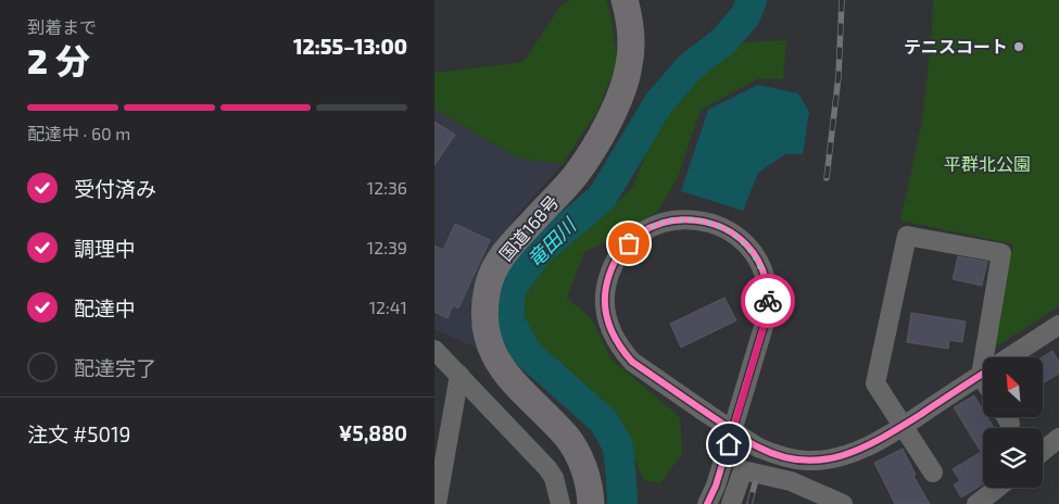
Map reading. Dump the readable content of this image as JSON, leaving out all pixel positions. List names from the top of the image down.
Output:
{
  "streets": {
    "highway": ["国道168号"]
  },
  "water": ["竜田川"],
  "parks": ["平群北公園"],
  "places": ["テニスコート"],
  "north": "top left",
  "page": {
    "heading": ["2 分", "到着まで", "12:55–13:00"],
    "panel": ["注文 #5019", "¥5,880"],
    "bar": "配達中 · 60 m",
    "list": [
      ["受付済み", "12:36"],
      ["調理中", "12:39"],
      ["配達中", "12:41"],
      "配達完了"
    ]
  }
}
